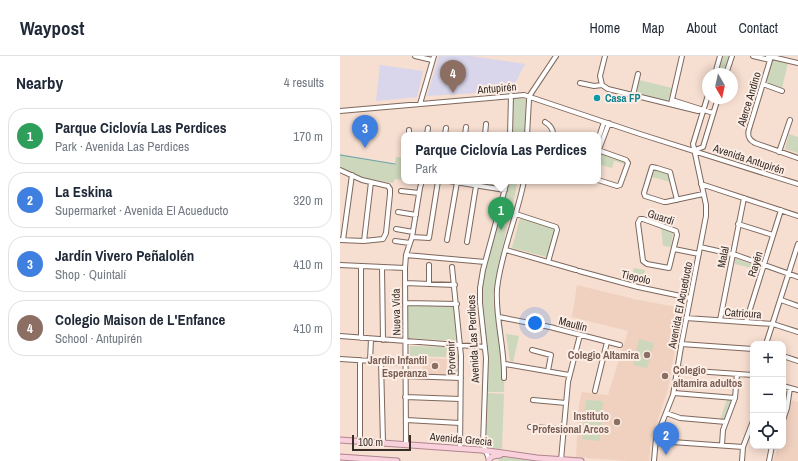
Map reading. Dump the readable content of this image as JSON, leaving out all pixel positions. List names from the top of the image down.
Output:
{
  "streets": {
    "main road": ["Avenida Grecia"],
    "street": [
      "Antupirén",
      "Alerce Andino",
      "Avenida Antupirén",
      "Guardi",
      "Malal",
      "Rayén",
      "Tiepolo",
      "Avenida El Acueducto",
      "Nueva Vida",
      "Catricura",
      "Maullín",
      "Avenida Las Perdices",
      "Porvenir"
    ]
  },
  "crossings": [
    ["Antupirén", "Avenida Antupirén"],
    ["Antupirén", "Avenida El Acueducto"],
    ["Avenida Antupirén", "Avenida El Acueducto"],
    ["Malal", "Catricura"],
    ["Rayén", "Catricura"],
    ["Tiepolo", "Avenida El Acueducto"],
    ["Avenida El Acueducto", "Catricura"],
    ["Nueva Vida", "Avenida Grecia"],
    ["Avenida Las Perdices", "Avenida Grecia"],
    ["Porvenir", "Avenida Grecia"]
  ],
  "places": [
    "Casa FP",
    "Colegio Altamira",
    "Jardín Infantil Esperanza",
    "Colegio altamira adultos",
    "Instituto Profesional Arcos"
  ],
  "scale_bar": "100 m",
  "north": "bottom",
  "page": {
    "header": "Waypost",
    "nav": [
      "Home",
      "Map",
      "About",
      "Contact"
    ],
    "heading": ["Nearby", "4 results"],
    "pins": [
      "4",
      "3",
      "1",
      "2"
    ],
    "list": [
      {
        "mark": "1",
        "name": "Parque Ciclovía Las Perdices",
        "note": "Park · Avenida Las Perdices",
        "value": "170 m"
      },
      {
        "mark": "2",
        "name": "La Eskina",
        "note": "Supermarket · Avenida El Acueducto",
        "value": "320 m"
      },
      {
        "mark": "3",
        "name": "Jardín Vivero Peñalolén",
        "note": "Shop · Quintalí",
        "value": "410 m"
      },
      {
        "mark": "4",
        "name": "Colegio Maison de L'Enfance",
        "note": "School · Antupirén",
        "value": "410 m"
      }
    ],
    "popup": ["Parque Ciclovía Las Perdices", "Park"],
    "map_buttons": ["+", "−"],
    "scale": "100 m"
  }
}
